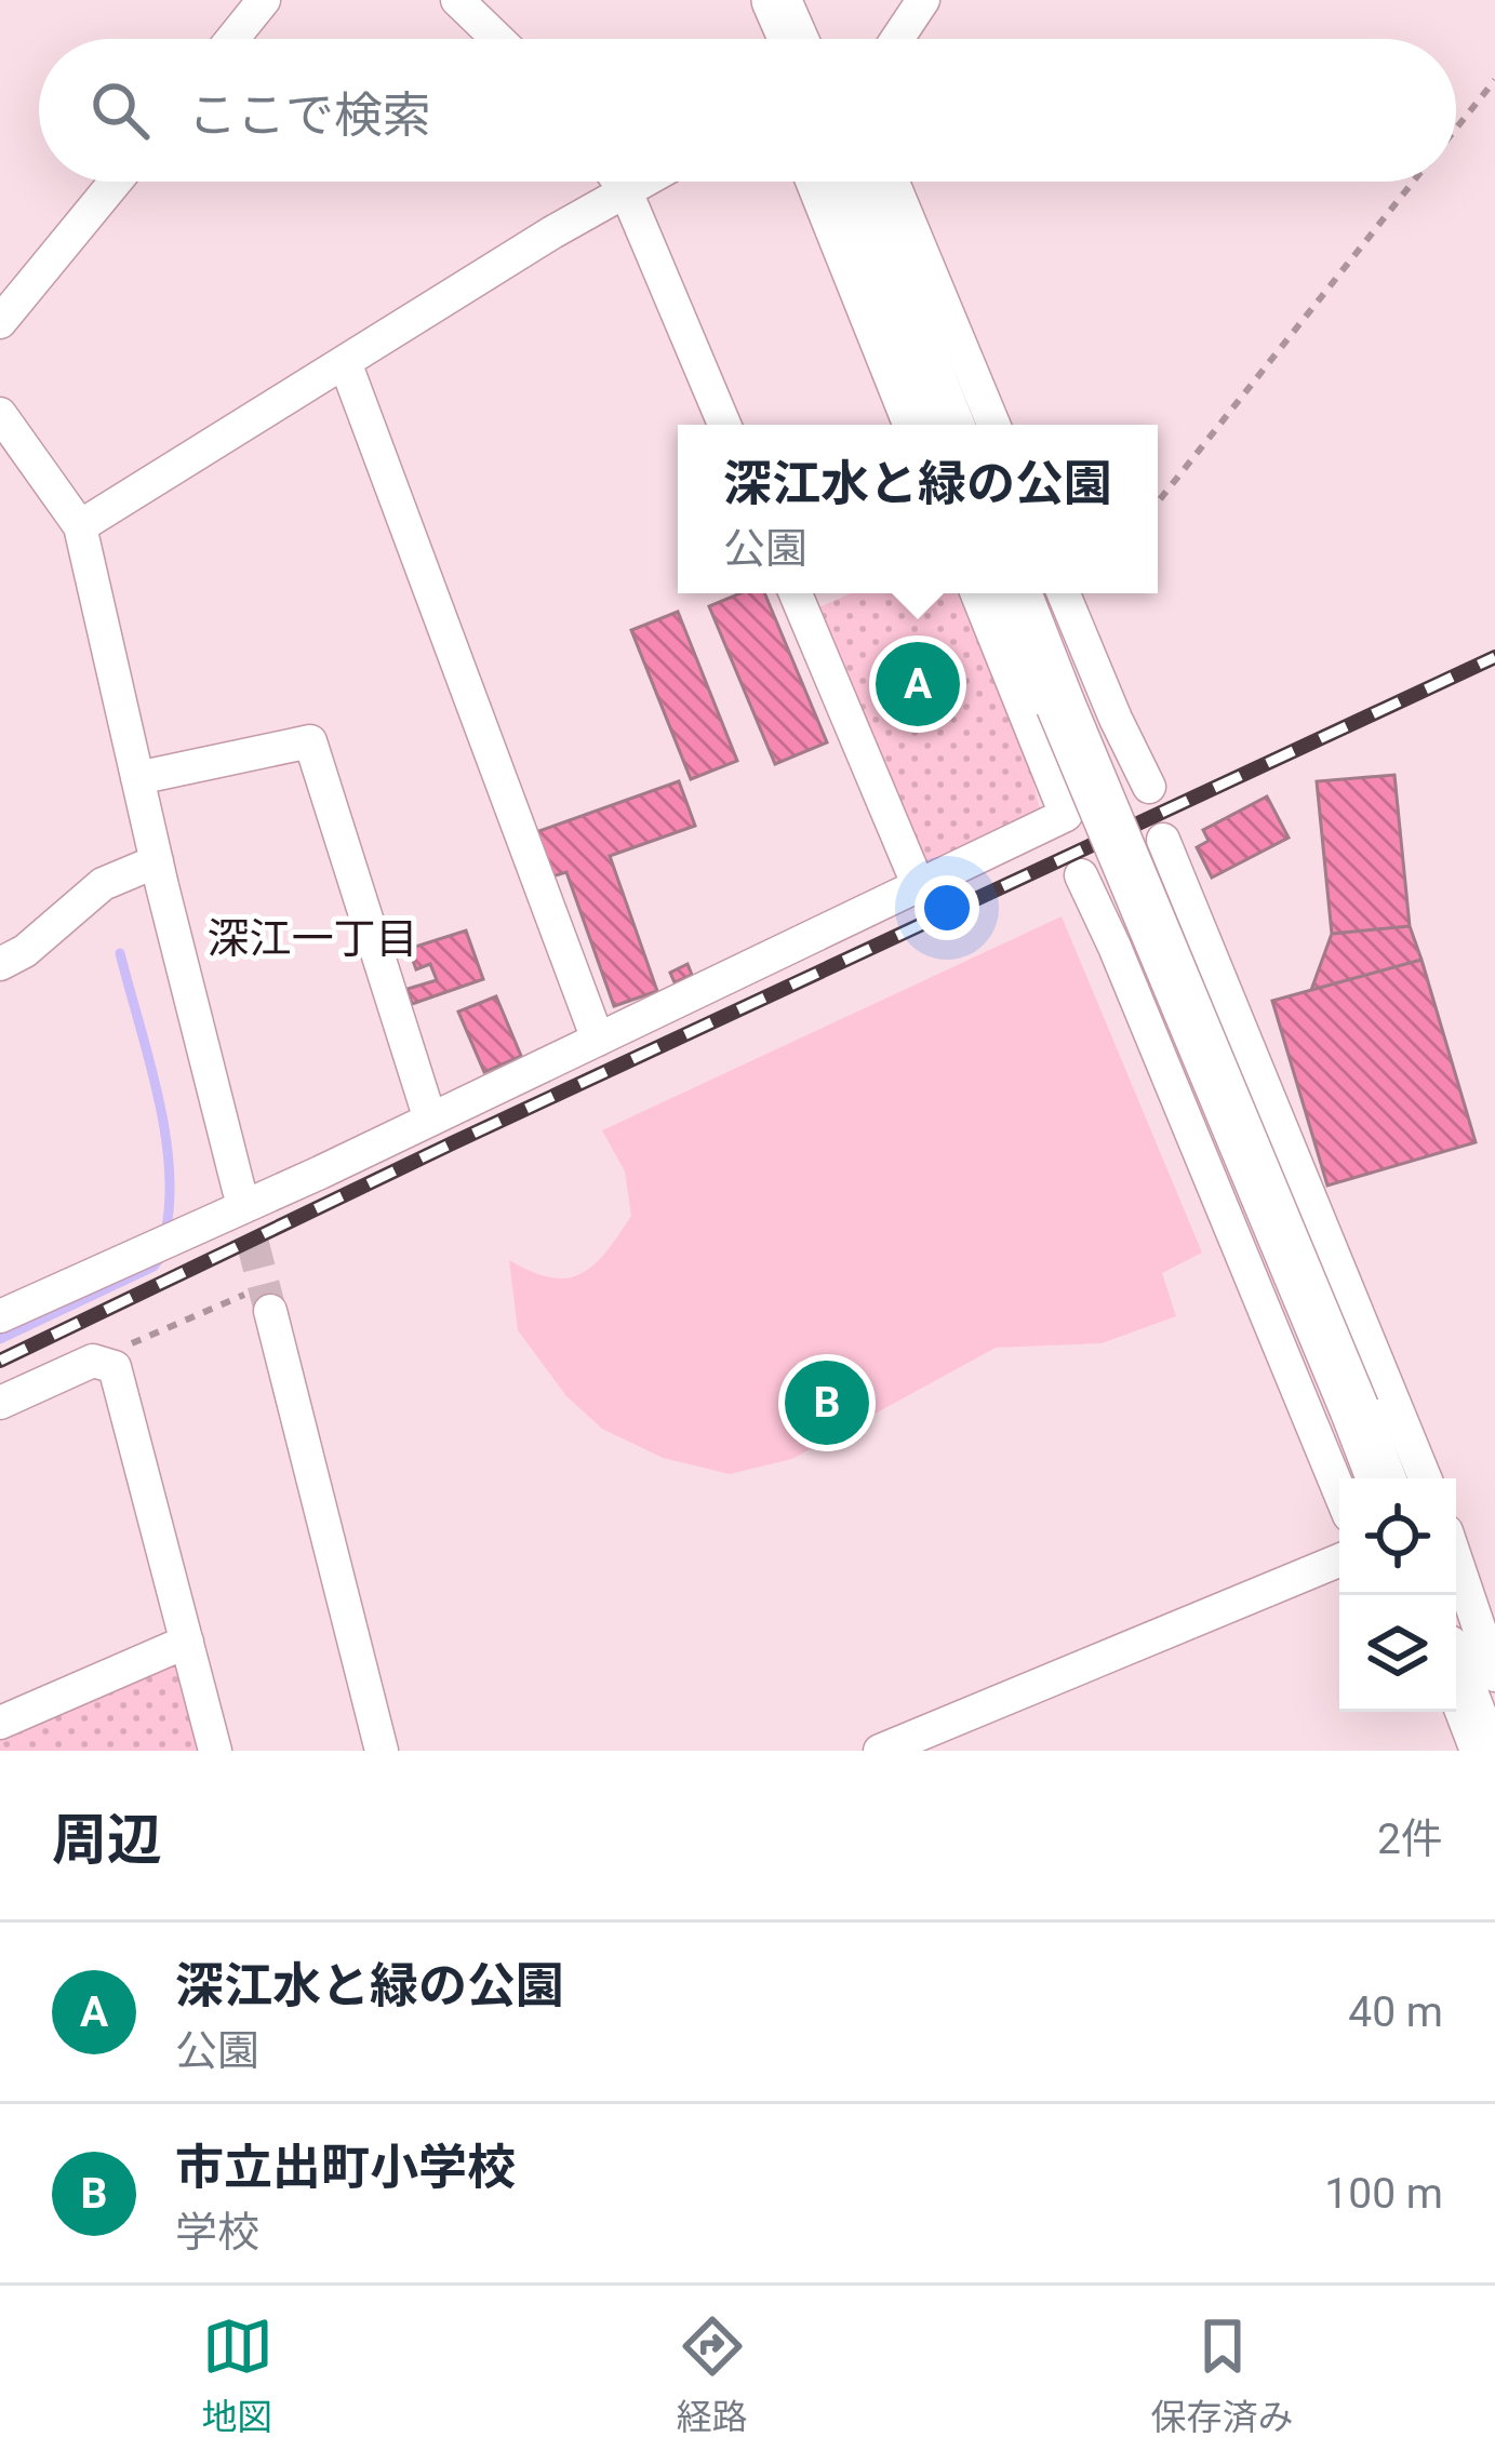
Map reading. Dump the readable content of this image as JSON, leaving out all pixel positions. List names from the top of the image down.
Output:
{
  "districts": ["深江一丁目"],
  "page": {
    "search": "ここで検索",
    "popup": ["深江水と緑の公園", "公園"],
    "pins": ["A", "B"],
    "heading": ["周辺", "2件"],
    "list": [
      {
        "mark": "A",
        "name": "深江水と緑の公園",
        "note": "公園",
        "value": "40 m"
      },
      {
        "mark": "B",
        "name": "市立出町小学校",
        "note": "学校",
        "value": "100 m"
      }
    ],
    "nav": ["地図", "経路", "保存済み"]
  }
}
